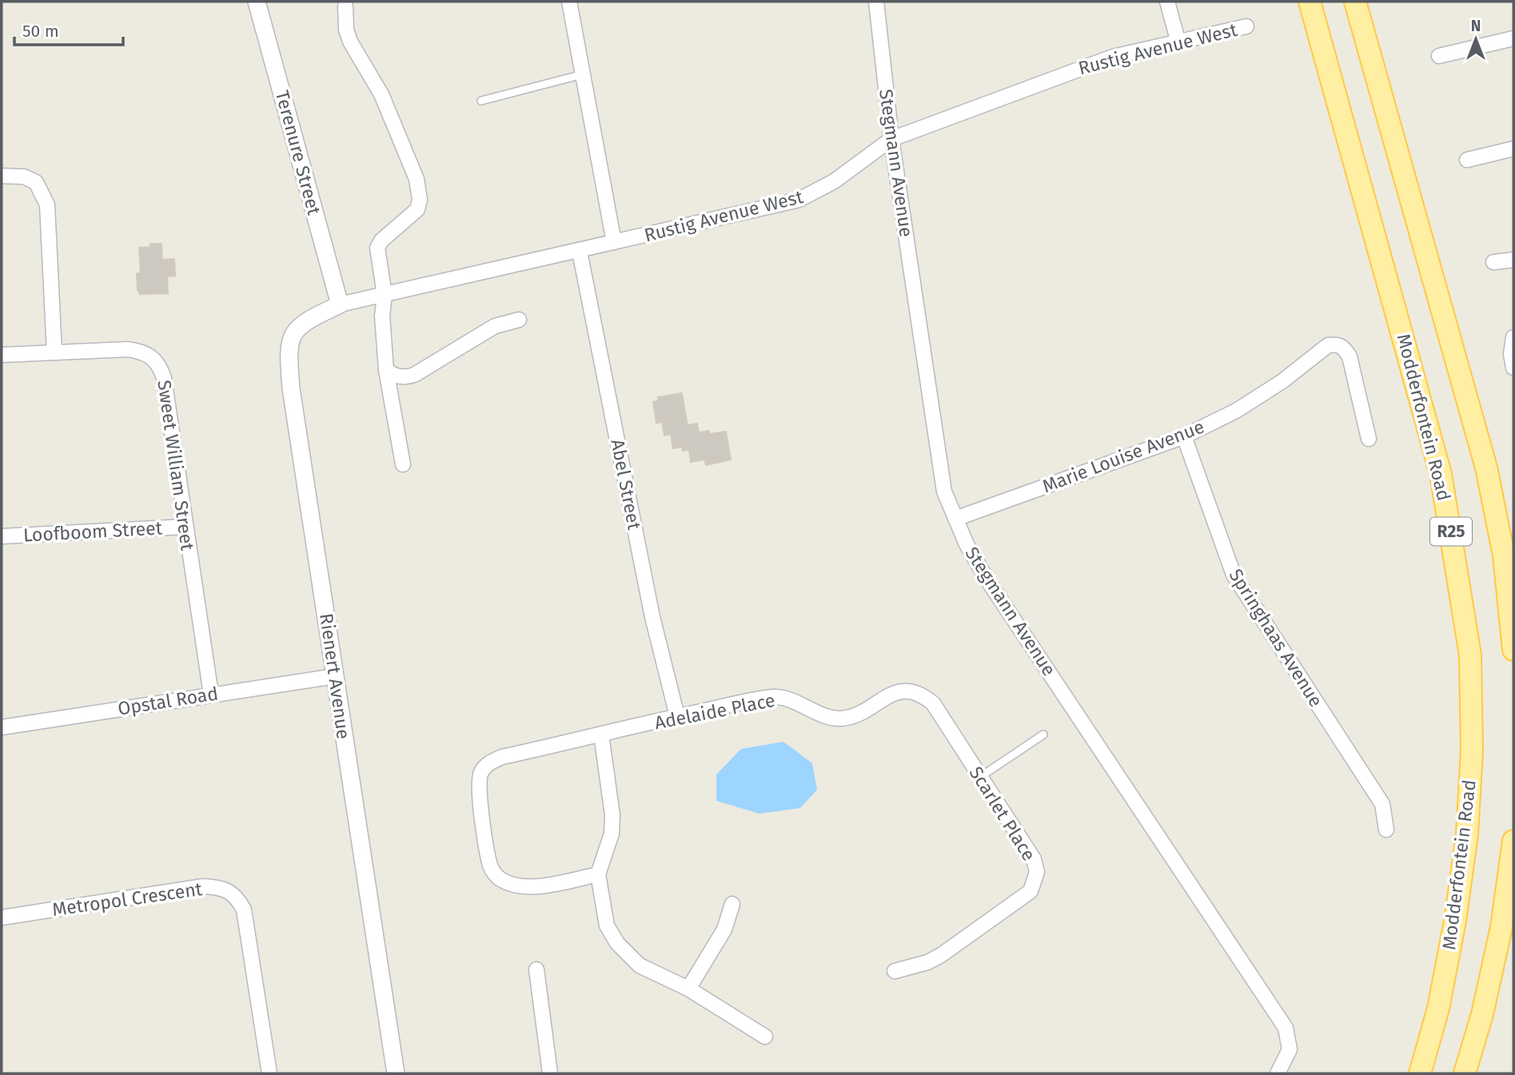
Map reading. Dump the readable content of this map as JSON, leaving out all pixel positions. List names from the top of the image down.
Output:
{
  "streets": {
    "main road": ["Modderfontein Road", "R25"],
    "street": [
      "Rustig Avenue West",
      "Terenure Street",
      "Stegmann Avenue",
      "Marie Louise Avenue",
      "Sweet William Street",
      "Abel Street",
      "Loofboom Street",
      "Springhaas Avenue",
      "Rienert Avenue",
      "Opstal Road",
      "Adelaide Place",
      "Scarlet Place",
      "Metropol Crescent"
    ]
  },
  "crossings": [
    ["Rustig Avenue West", "Terenure Street"],
    ["Rustig Avenue West", "Stegmann Avenue"],
    ["Rustig Avenue West", "Abel Street"],
    ["Rustig Avenue West", "Rienert Avenue"],
    ["Terenure Street", "Rienert Avenue"],
    ["Stegmann Avenue", "Marie Louise Avenue"],
    ["Marie Louise Avenue", "Springhaas Avenue"],
    ["Sweet William Street", "Loofboom Street"],
    ["Sweet William Street", "Opstal Road"],
    ["Abel Street", "Adelaide Place"],
    ["Rienert Avenue", "Opstal Road"],
    ["Adelaide Place", "Scarlet Place"]
  ],
  "scale_bar": "50 m",
  "north": "top"
}
